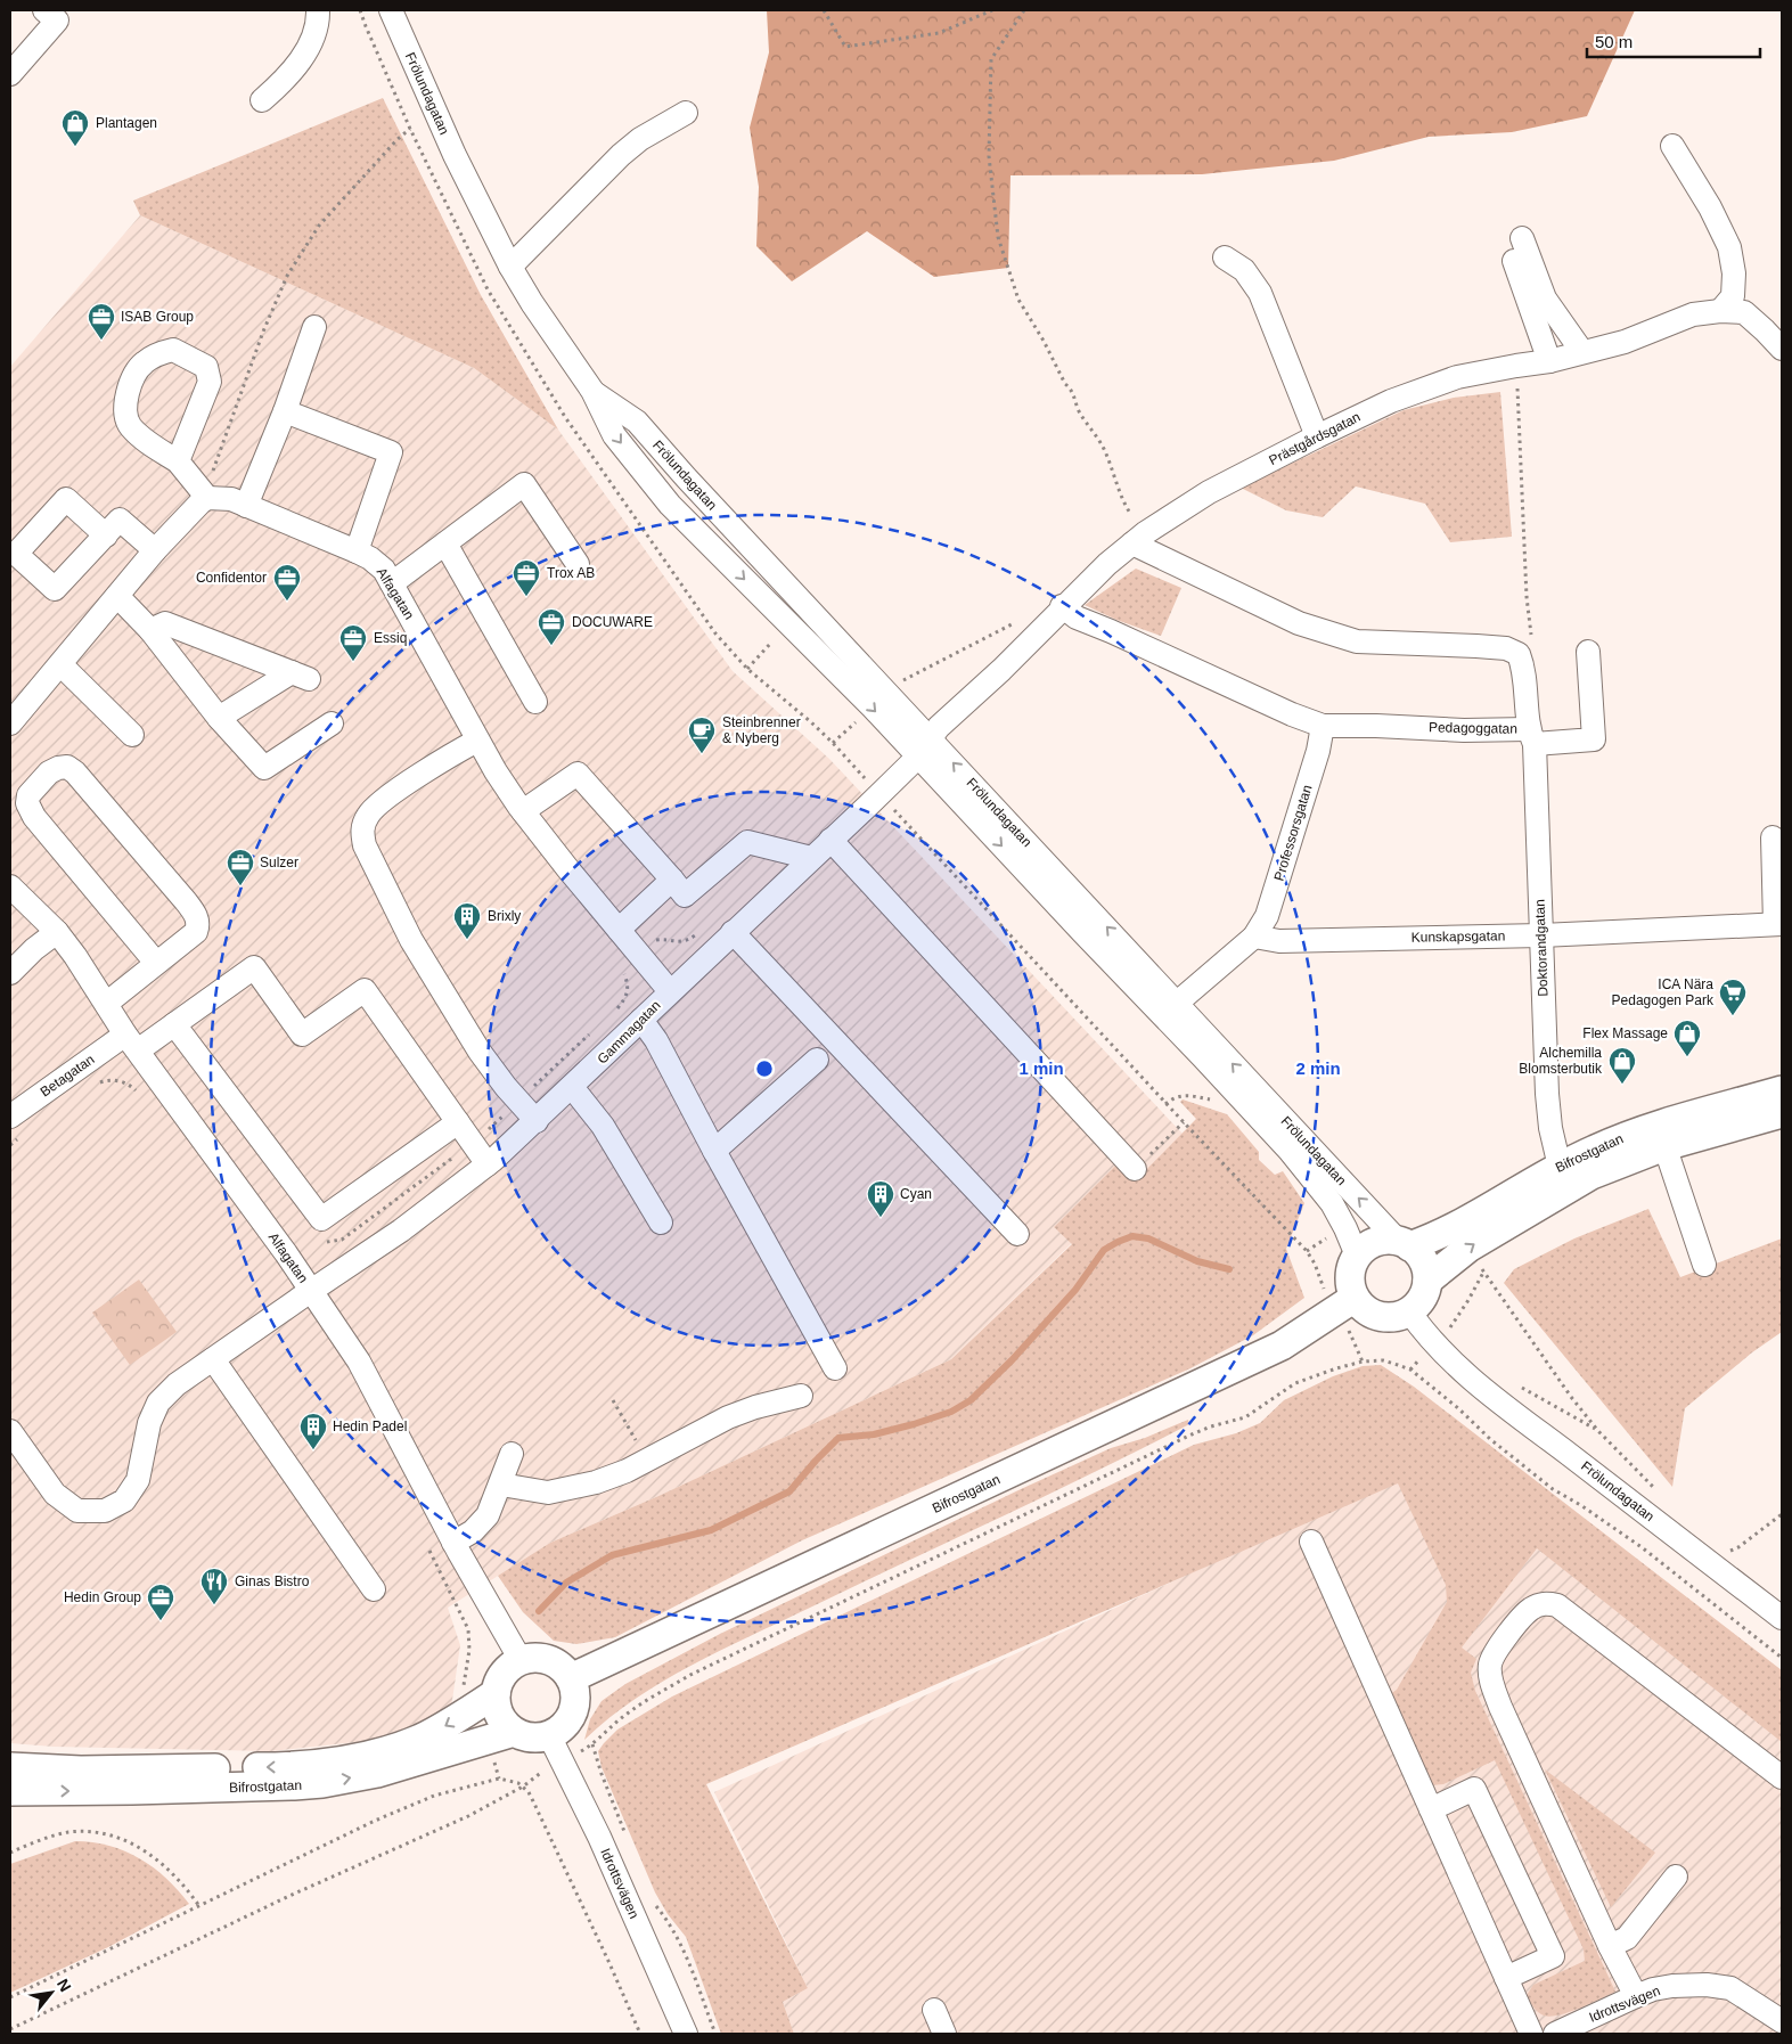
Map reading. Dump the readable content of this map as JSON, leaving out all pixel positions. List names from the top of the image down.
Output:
{
  "streets": {
    "main road": ["Bifrostgatan"],
    "street": [
      "Frölundagatan",
      "Prästgårdsgatan",
      "Alfagatan",
      "Pedagoggatan",
      "Professorsgatan",
      "Kunskapsgatan",
      "Doktorandgatan",
      "Gammagatan",
      "Betagatan",
      "Idrottsvägen"
    ]
  },
  "crossings": [
    ["Frölundagatan", "Prästgårdsgatan"],
    ["Frölundagatan", "Gammagatan"],
    ["Frölundagatan", "Bifrostgatan"],
    ["Prästgårdsgatan", "Pedagoggatan"],
    ["Prästgårdsgatan", "Gammagatan"],
    ["Alfagatan", "Gammagatan"],
    ["Alfagatan", "Betagatan"],
    ["Alfagatan", "Bifrostgatan"],
    ["Alfagatan", "Idrottsvägen"],
    ["Pedagoggatan", "Professorsgatan"],
    ["Pedagoggatan", "Doktorandgatan"],
    ["Professorsgatan", "Kunskapsgatan"],
    ["Kunskapsgatan", "Doktorandgatan"],
    ["Doktorandgatan", "Bifrostgatan"],
    ["Bifrostgatan", "Idrottsvägen"]
  ],
  "places": {
    "shop": ["Plantagen", "Flex Massage", "Alchemilla Blomsterbutik"],
    "office": [
      "ISAB Group",
      "Trox AB",
      "Confidentor",
      "DOCUWARE",
      "Essiq",
      "Sulzer",
      "Hedin Group"
    ],
    "cafe": ["Steinbrenner & Nyberg"],
    "building": ["Brixly", "Cyan", "Hedin Padel"],
    "supermarket": ["ICA Nära Pedagogen Park"],
    "restaurant": ["Ginas Bistro"]
  },
  "scale_bar": "50 m",
  "north": "top right",
  "rings": ["1 min", "2 min"]
}
